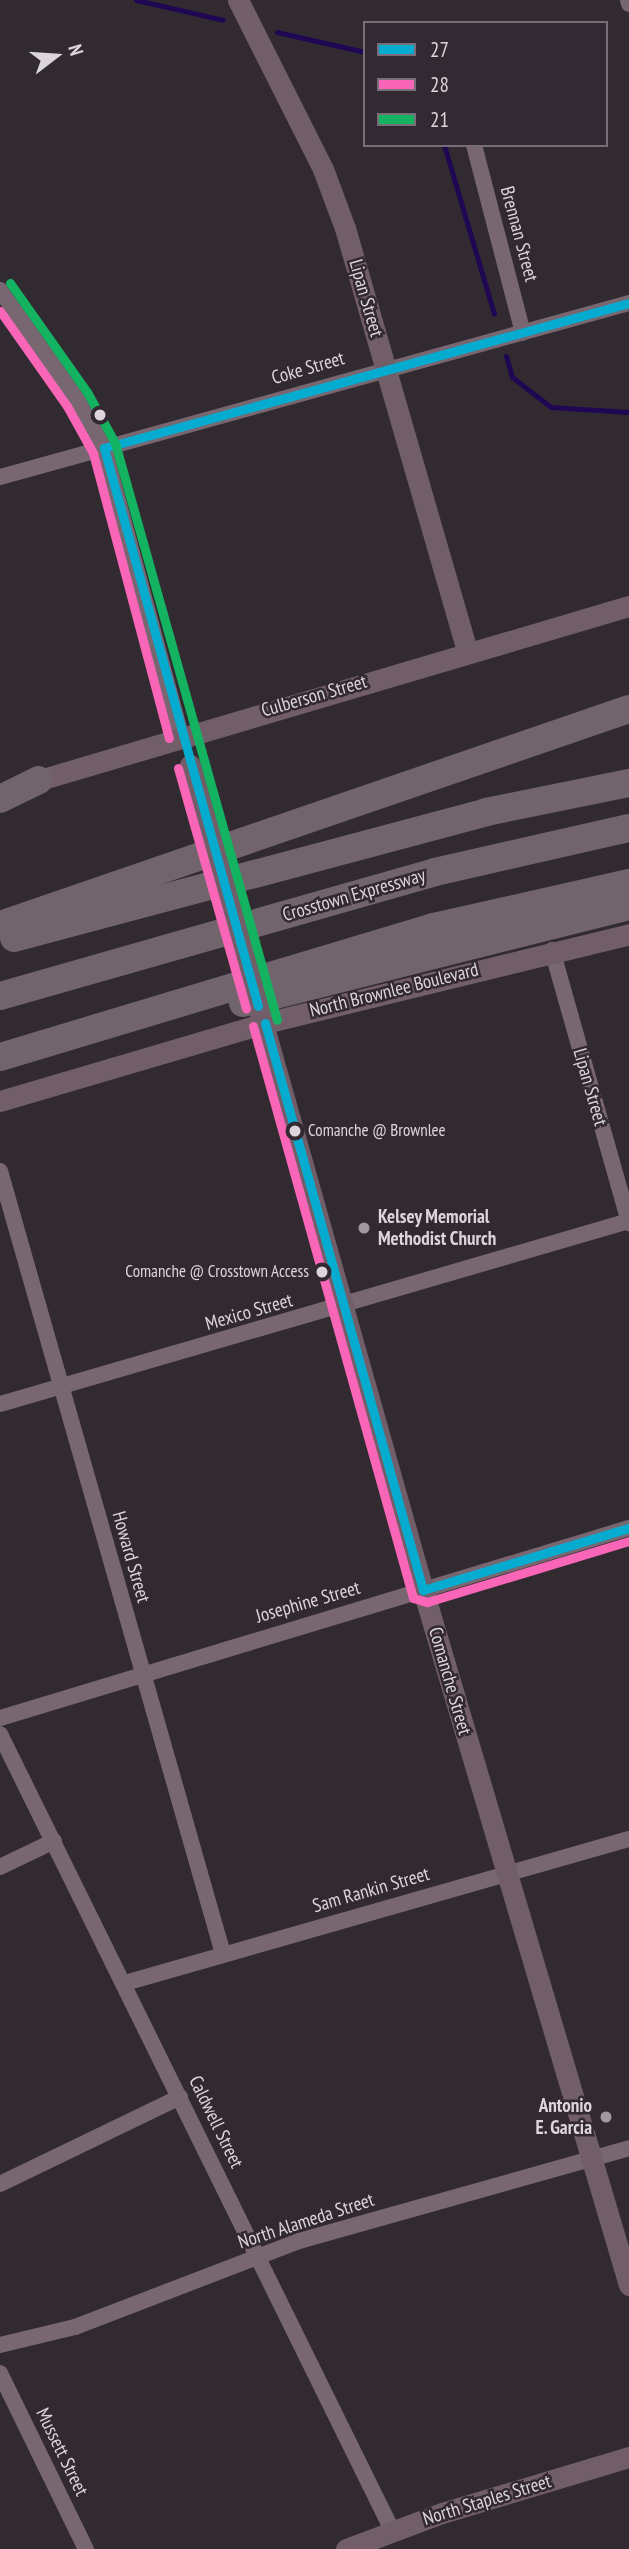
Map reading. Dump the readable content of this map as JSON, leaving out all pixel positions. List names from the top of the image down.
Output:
{
  "streets": {
    "highway": ["Crosstown Expressway"],
    "street": [
      "Brennan Street",
      "Lipan Street",
      "Coke Street",
      "Culberson Street",
      "North Brownlee Boulevard",
      "Mexico Street",
      "Howard Street",
      "Josephine Street",
      "Comanche Street",
      "Sam Rankin Street",
      "Caldwell Street",
      "North Alameda Street",
      "Mussett Street",
      "North Staples Street"
    ]
  },
  "crossings": [
    ["Brennan Street", "Coke Street"],
    ["Lipan Street", "Coke Street"],
    ["Lipan Street", "Culberson Street"],
    ["Lipan Street", "North Brownlee Boulevard"],
    ["Lipan Street", "Mexico Street"],
    ["Coke Street", "Comanche Street"],
    ["Culberson Street", "Comanche Street"],
    ["North Brownlee Boulevard", "Comanche Street"],
    ["Mexico Street", "Howard Street"],
    ["Mexico Street", "Comanche Street"],
    ["Howard Street", "Josephine Street"],
    ["Howard Street", "Sam Rankin Street"],
    ["Josephine Street", "Comanche Street"],
    ["Comanche Street", "Sam Rankin Street"],
    ["Comanche Street", "North Alameda Street"],
    ["Sam Rankin Street", "Caldwell Street"],
    ["Caldwell Street", "North Alameda Street"],
    ["Caldwell Street", "North Staples Street"]
  ],
  "places": [
    "Comanche @ Brownlee",
    "Kelsey Memorial Methodist Church",
    "Comanche @ Crosstown Access",
    "Antonio E. Garcia"
  ],
  "lines": ["transit line 21", "transit line 27", "transit line 28"],
  "legend": ["27", "28", "21"],
  "north": "right"
}
